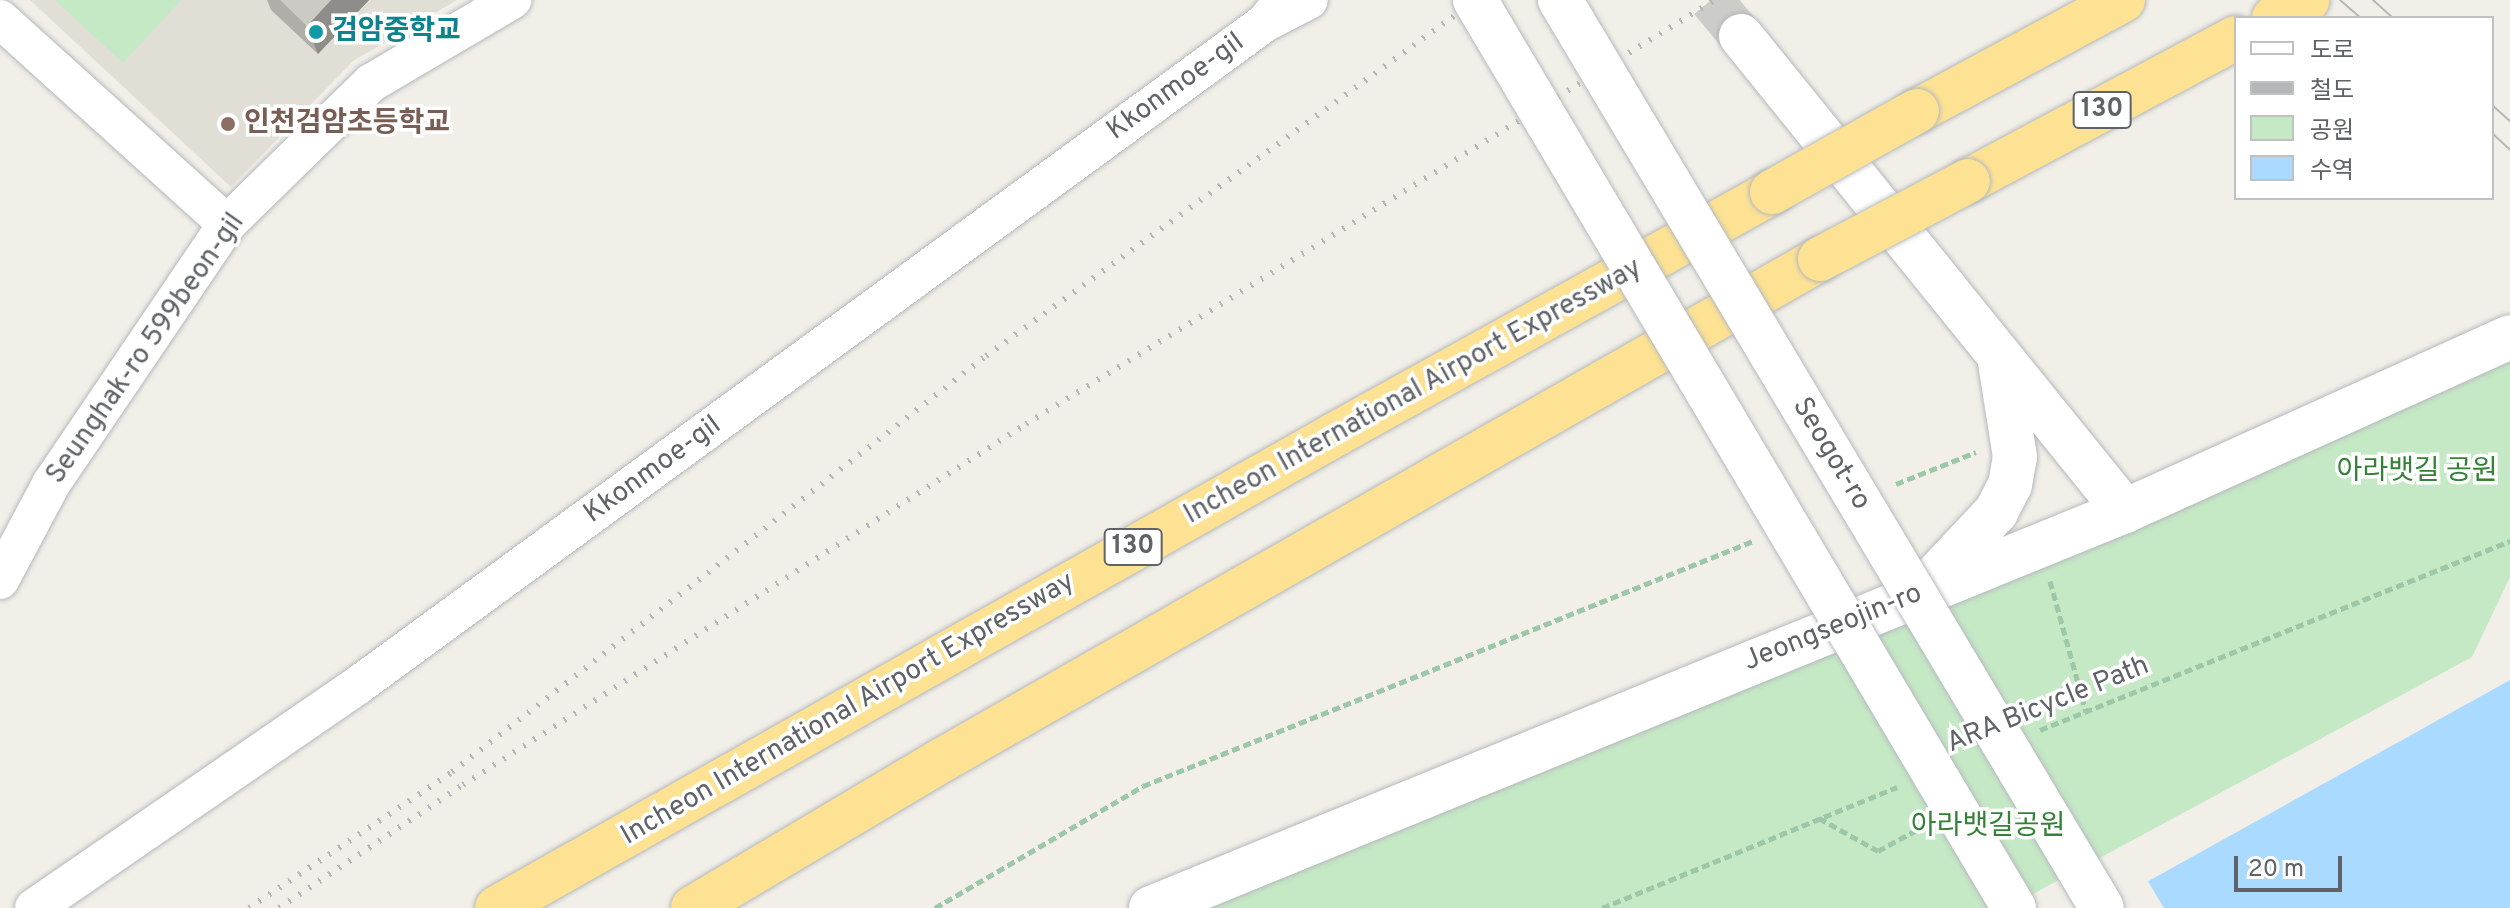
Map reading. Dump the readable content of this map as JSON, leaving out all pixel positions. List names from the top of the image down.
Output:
{
  "streets": {
    "highway": ["130", "Incheon International Airport Expressway"],
    "street": [
      "Kkonmoe-gil",
      "Seunghak-ro 599beon-gil",
      "Seogot-ro",
      "Jeongseojin-ro"
    ],
    "path": ["ARA Bicycle Path"]
  },
  "parks": ["아라뱃길 공원", "아라뱃길공원"],
  "places": ["검암중학교", "인천검암초등학교"],
  "legend": [
    "도로",
    "철도",
    "공원",
    "수역"
  ],
  "scale_bar": "20 m"
}
